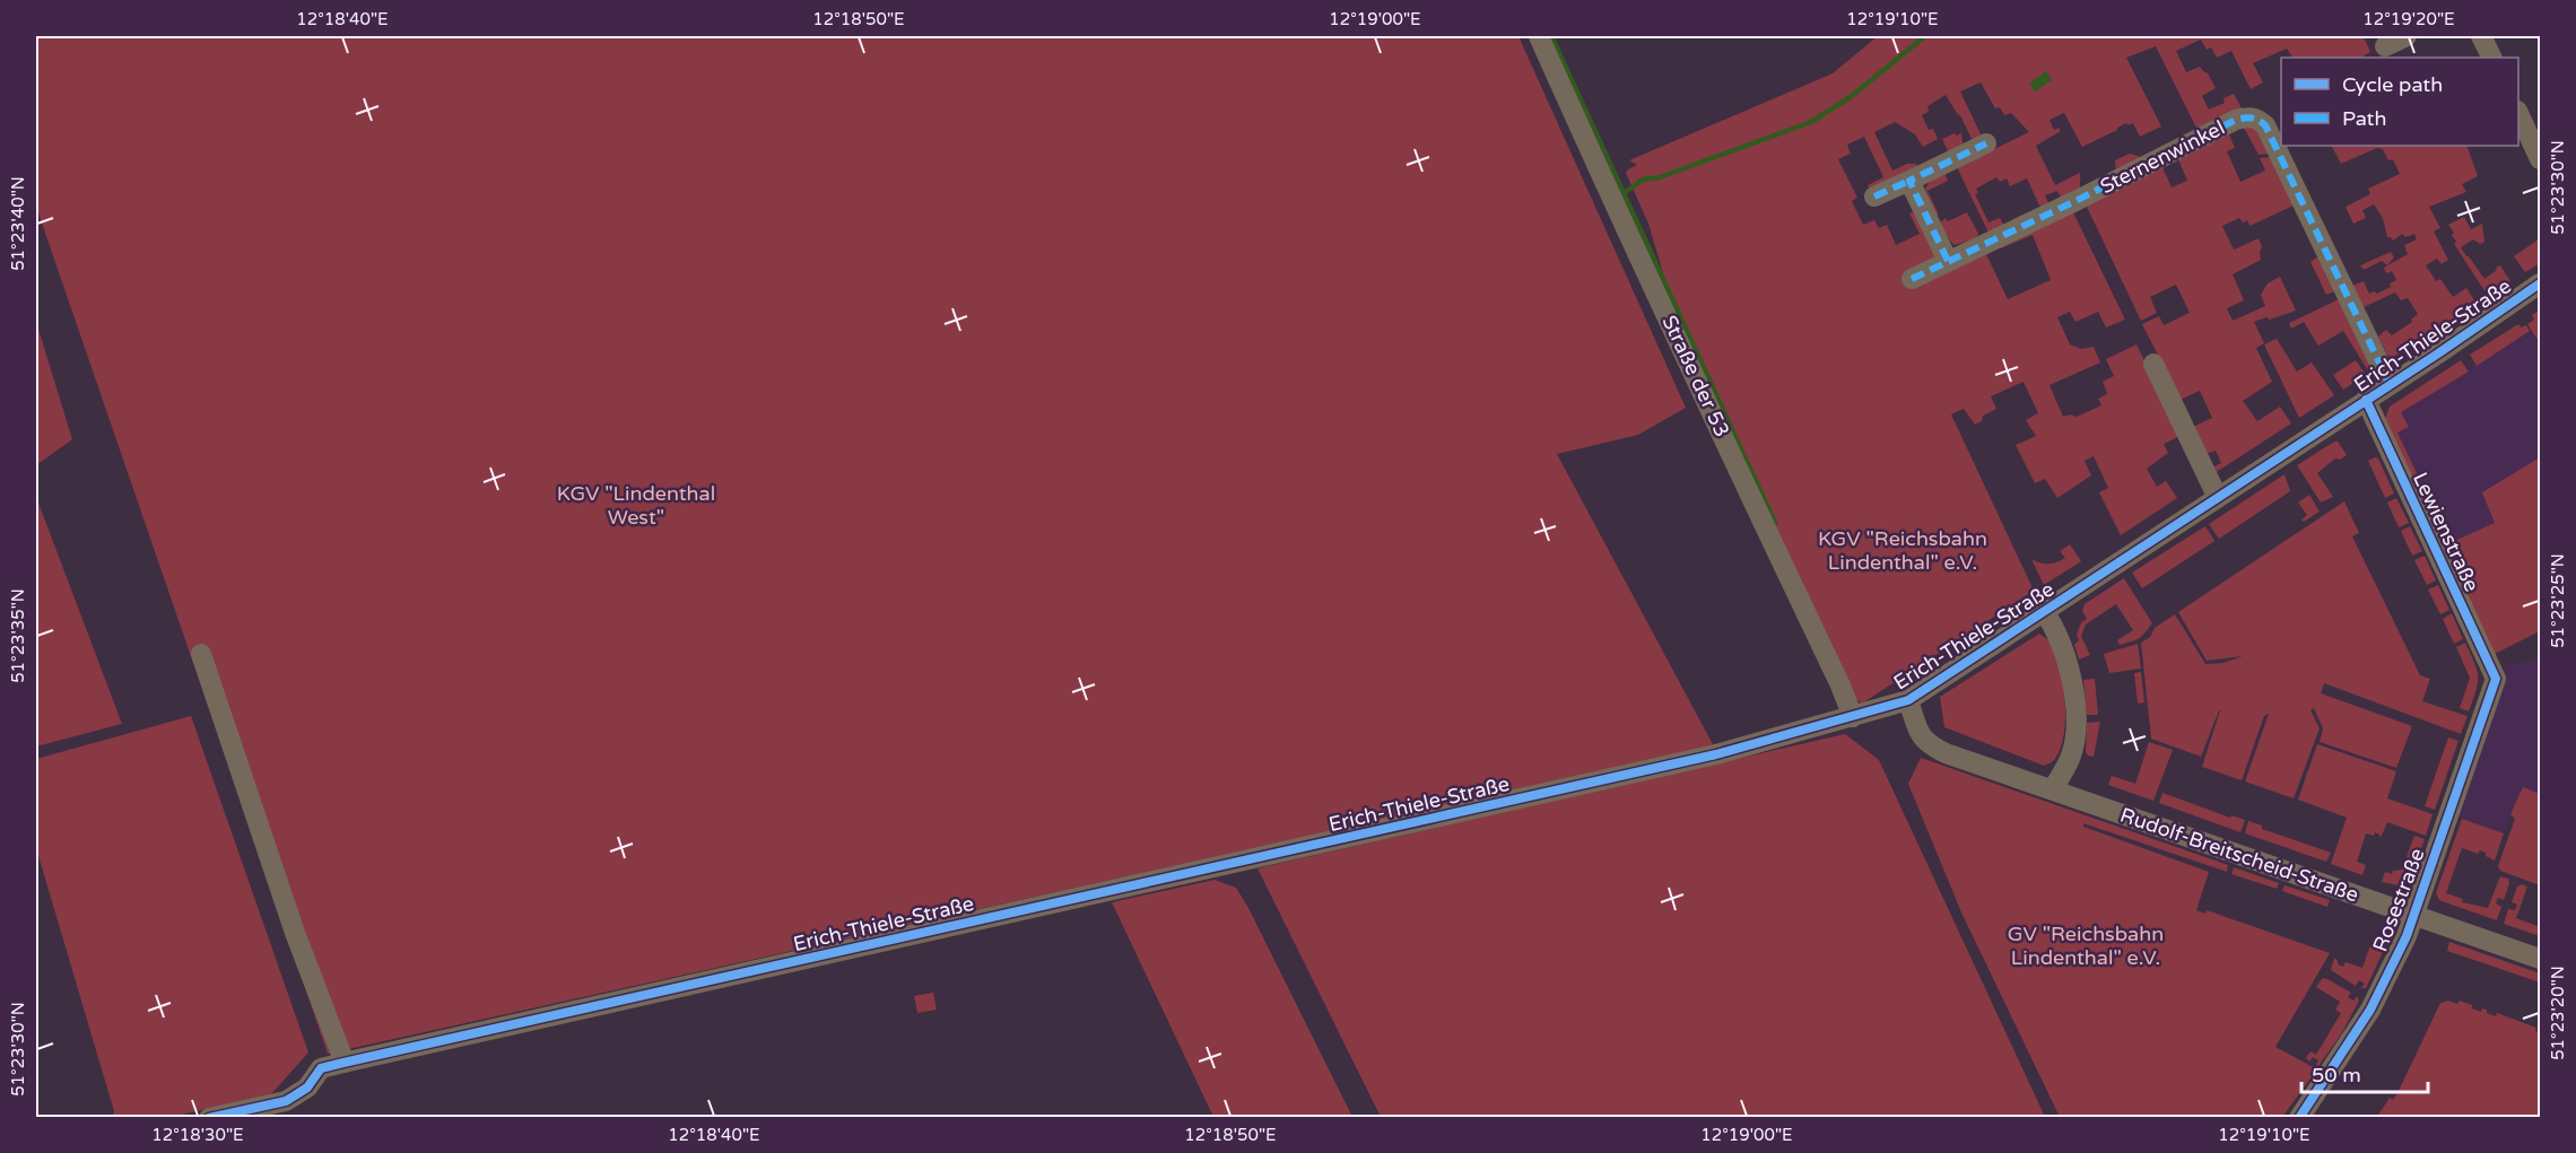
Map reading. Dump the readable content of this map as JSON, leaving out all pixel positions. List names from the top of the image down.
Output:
{
  "streets": {
    "street": [
      "Sternenwinkel",
      "Erich-Thiele-Straße",
      "Straße der 53",
      "Lewienstraße",
      "Rudolf-Breitscheid-Straße",
      "Rosestraße"
    ]
  },
  "crossings": [
    ["Sternenwinkel", "Erich-Thiele-Straße"],
    ["Erich-Thiele-Straße", "Straße der 53"],
    ["Erich-Thiele-Straße", "Lewienstraße"],
    ["Erich-Thiele-Straße", "Rudolf-Breitscheid-Straße"],
    ["Lewienstraße", "Rosestraße"],
    ["Rudolf-Breitscheid-Straße", "Rosestraße"]
  ],
  "parks": ["KGV \"Lindenthal West\"", "KGV \"Reichsbahn Lindenthal\" e.V.", "GV \"Reichsbahn Lindenthal\" e.V."],
  "legend": ["Cycle path", "Path"],
  "scale_bar": "50 m",
  "coordinates": [
    "12°18'40\"E",
    "12°18'50\"E",
    "12°19'00\"E",
    "12°19'10\"E",
    "12°19'20\"E",
    "51°23'30\"N",
    "51°23'40\"N",
    "51°23'25\"N",
    "51°23'35\"N",
    "51°23'20\"N",
    "12°18'30\"E"
  ]
}
